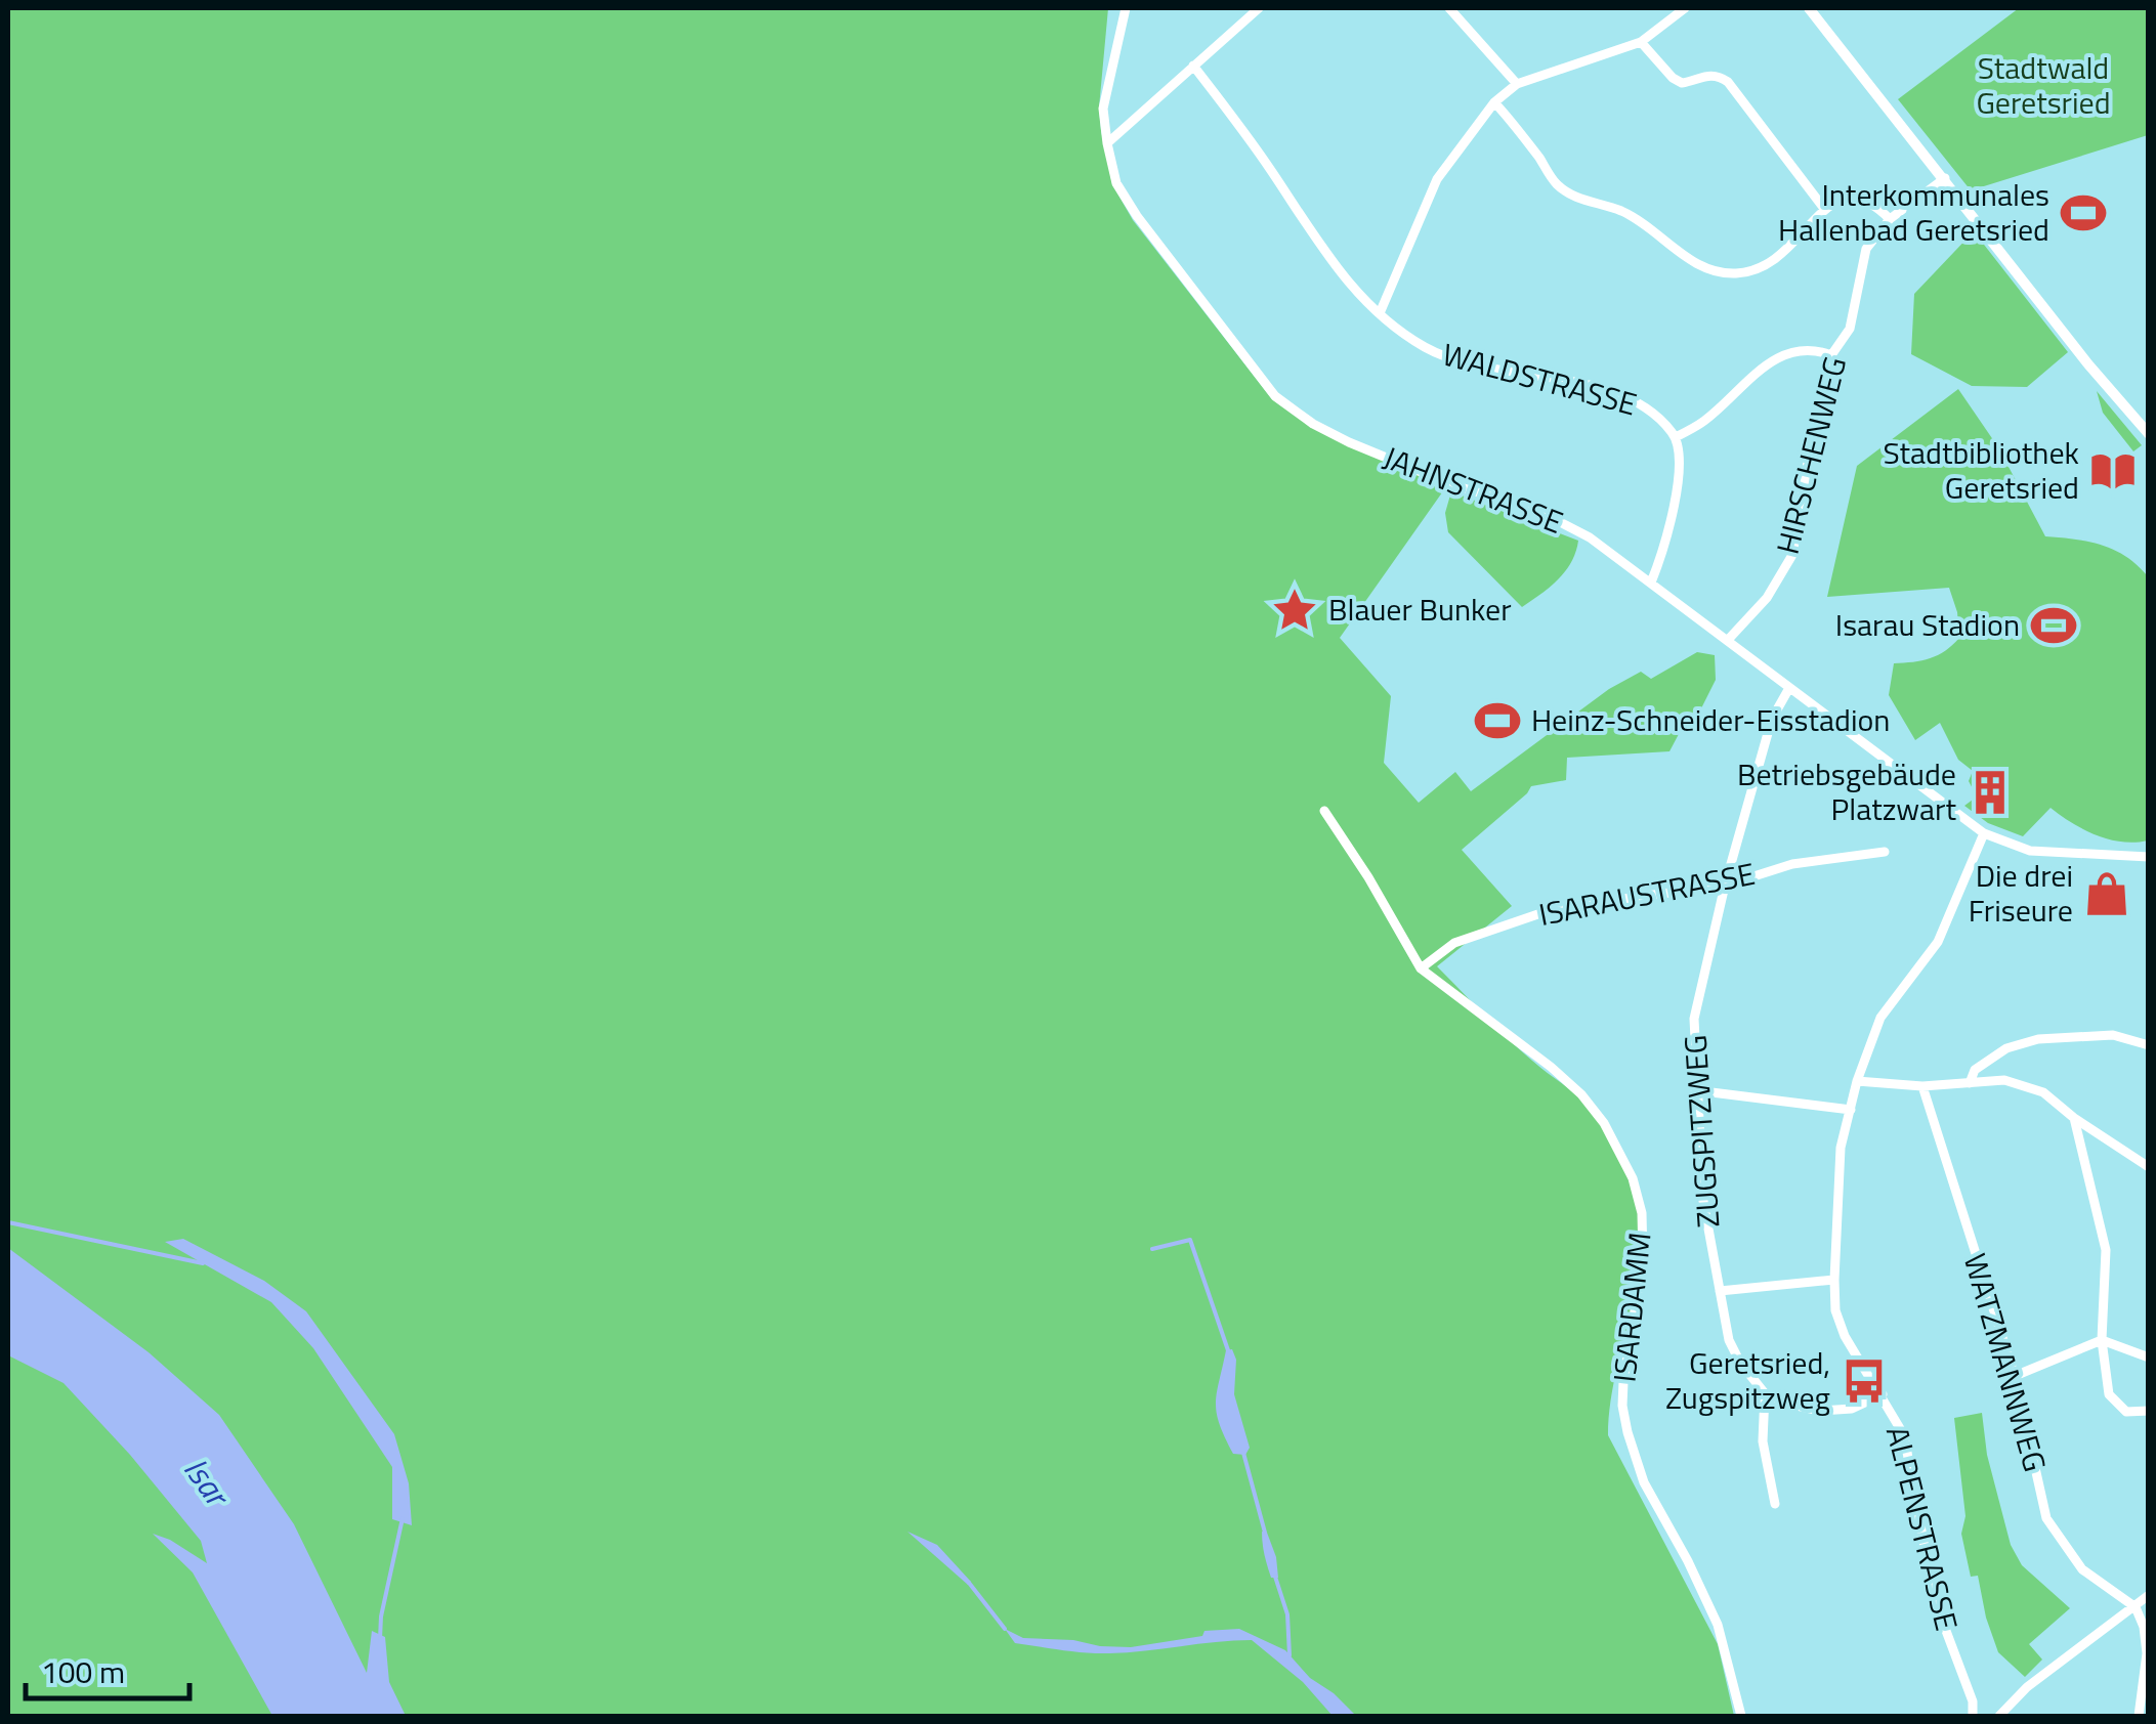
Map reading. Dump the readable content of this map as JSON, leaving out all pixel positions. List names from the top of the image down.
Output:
{
  "streets": {
    "street": [
      "WALDSTRASSE",
      "HIRSCHENWEG",
      "JAHNSTRASSE",
      "ISARAUSTRASSE",
      "ZUGSPITZWEG",
      "ISARDAMM",
      "WATZMANNWEG",
      "ALPENSTRASSE"
    ]
  },
  "crossings": [
    ["HIRSCHENWEG", "JAHNSTRASSE"],
    ["JAHNSTRASSE", "ZUGSPITZWEG"],
    ["JAHNSTRASSE", "ALPENSTRASSE"],
    ["ISARAUSTRASSE", "ZUGSPITZWEG"],
    ["ISARAUSTRASSE", "ISARDAMM"]
  ],
  "water": ["Isar"],
  "parks": ["Stadtwald Geretsried"],
  "places": {
    "sports": ["Interkommunales Hallenbad Geretsried", "Isarau Stadion", "Heinz-Schneider-Eisstadion"],
    "library": ["Stadtbibliothek Geretsried"],
    "place": ["Blauer Bunker"],
    "building": ["Betriebsgebäude Platzwart"],
    "shop": ["Die drei Friseure"],
    "bus stop": ["Geretsried, Zugspitzweg"]
  },
  "scale_bar": "100 m"
}
